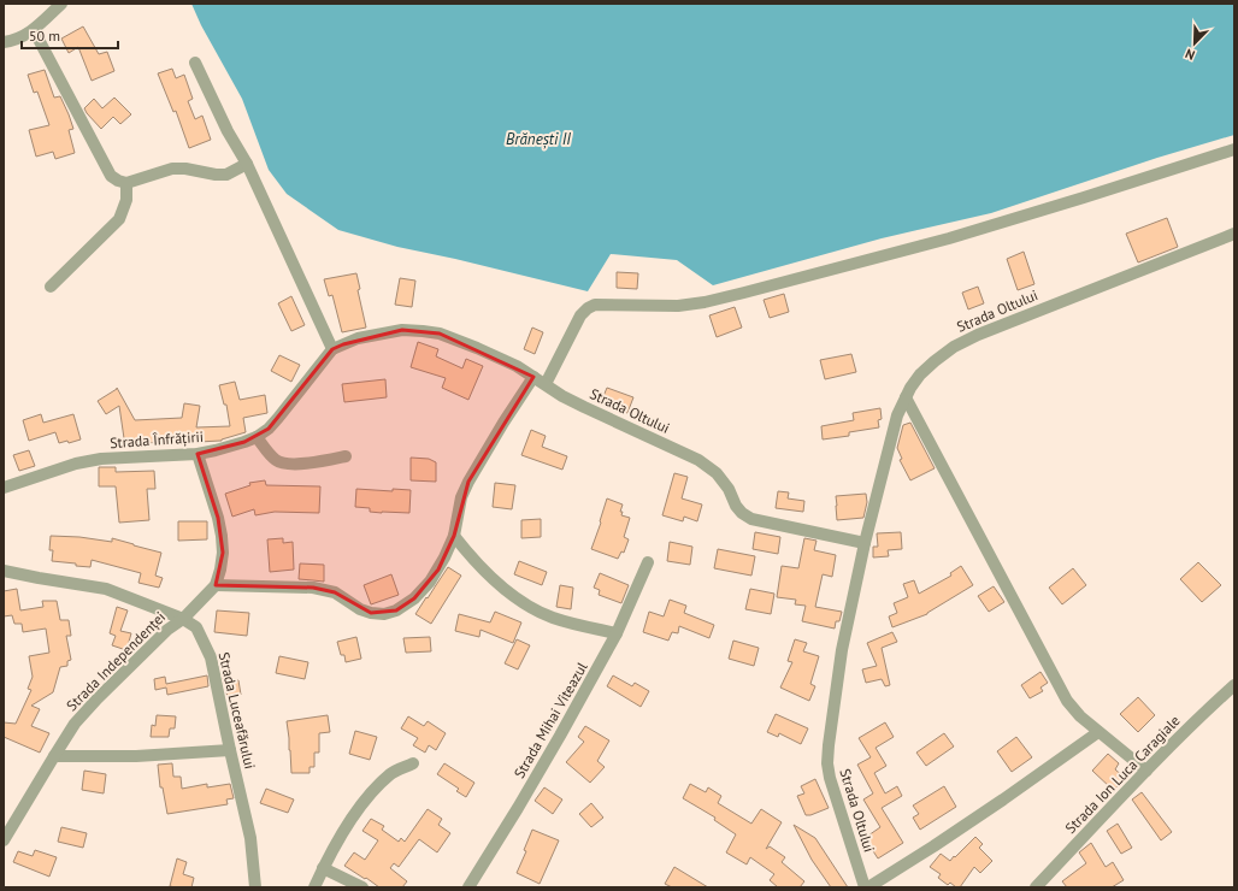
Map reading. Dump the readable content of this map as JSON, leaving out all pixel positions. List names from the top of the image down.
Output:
{
  "streets": {
    "street": [
      "Strada Oltului",
      "Strada Înfrățirii",
      "Strada Independenței",
      "Strada Luceafărului",
      "Strada Mihai Viteazul",
      "Strada Ion Luca Caragiale"
    ]
  },
  "crossings": [
    ["Strada Oltului", "Strada Înfrățirii"],
    ["Strada Înfrățirii", "Strada Independenței"],
    ["Strada Independenței", "Strada Luceafărului"]
  ],
  "water": ["Brănești II"],
  "scale_bar": "50 m",
  "north": "bottom left"
}
